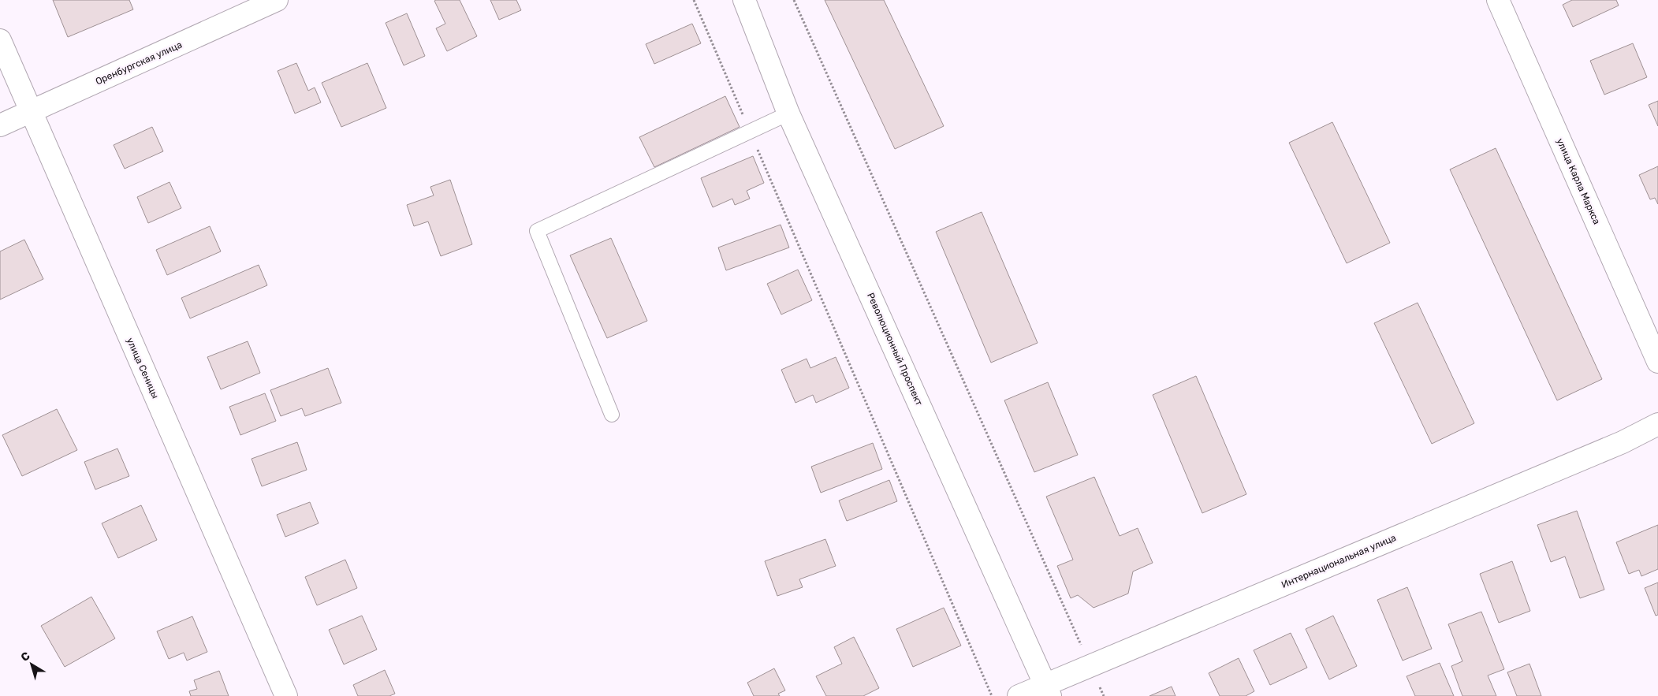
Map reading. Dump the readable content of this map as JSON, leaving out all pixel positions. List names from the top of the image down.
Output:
{
  "streets": {
    "street": [
      "Оренбургская улица",
      "улица Карла Маркса",
      "Революционный Проспект",
      "улица Сеницы",
      "Интернациональная улица"
    ]
  },
  "crossings": [
    ["Оренбургская улица", "улица Сеницы"],
    ["Революционный Проспект", "Интернациональная улица"]
  ],
  "north": "top left"
}
